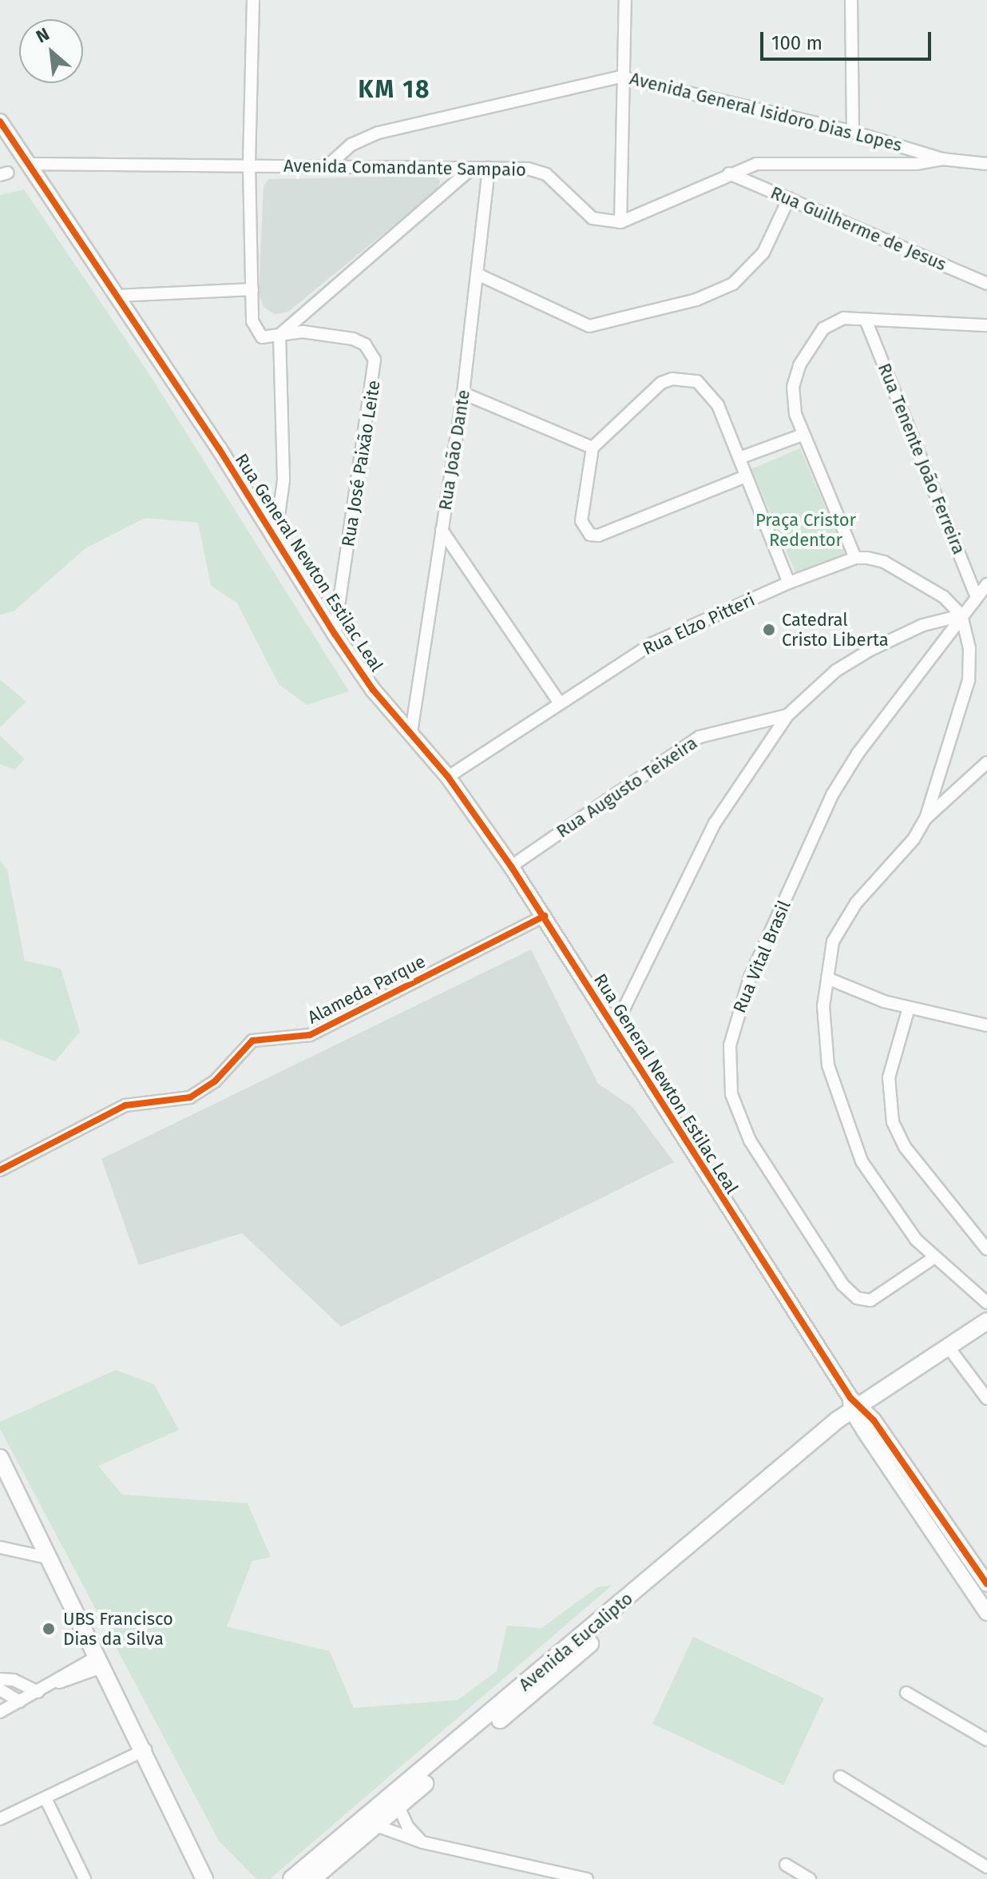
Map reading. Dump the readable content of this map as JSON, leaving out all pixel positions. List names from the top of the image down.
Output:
{
  "streets": {
    "main road": ["Avenida Eucalipto"],
    "street": [
      "Avenida General Isidoro Dias Lopes",
      "Avenida Comandante Sampaio",
      "Rua Guilherme de Jesus",
      "Rua João Dante",
      "Rua Tenente João Ferreira",
      "Rua José Paixão Leite",
      "Rua General Newton Estilac Leal",
      "Rua Elzo Pitteri",
      "Rua Augusto Teixeira",
      "Rua Vital Brasil",
      "Alameda Parque"
    ]
  },
  "crossings": [
    ["Avenida General Isidoro Dias Lopes", "Avenida Comandante Sampaio"],
    ["Avenida Comandante Sampaio", "Rua João Dante"],
    ["Avenida Comandante Sampaio", "Rua General Newton Estilac Leal"],
    ["Rua João Dante", "Rua General Newton Estilac Leal"],
    ["Rua José Paixão Leite", "Rua General Newton Estilac Leal"],
    ["Rua General Newton Estilac Leal", "Rua Elzo Pitteri"],
    ["Rua General Newton Estilac Leal", "Rua Augusto Teixeira"],
    ["Rua General Newton Estilac Leal", "Alameda Parque"],
    ["Rua General Newton Estilac Leal", "Avenida Eucalipto"]
  ],
  "districts": ["KM 18"],
  "parks": ["Praça Cristor Redentor"],
  "places": ["Catedral Cristo Liberta", "UBS Francisco Dias da Silva"],
  "scale_bar": "100 m",
  "north": "top left"
}
